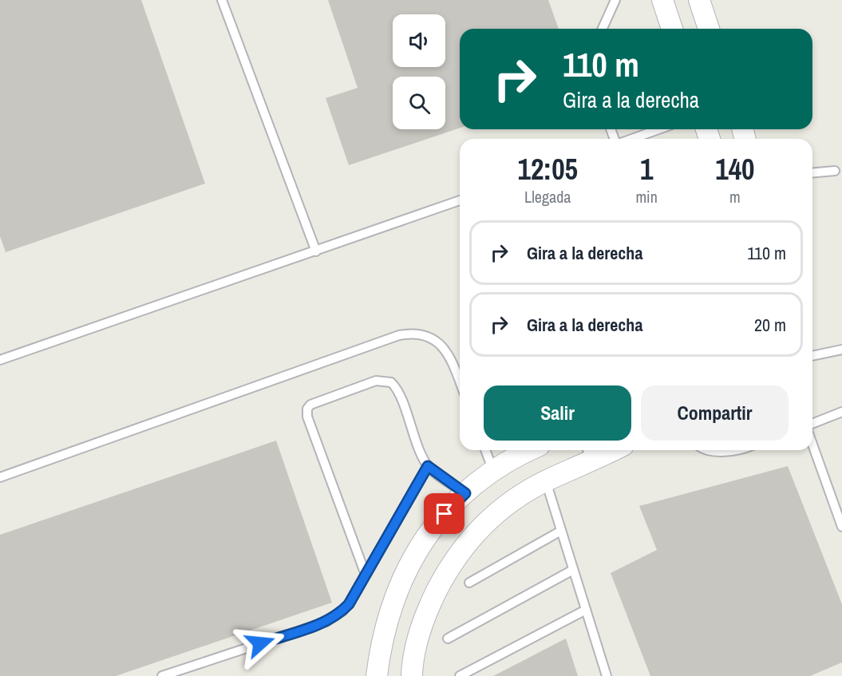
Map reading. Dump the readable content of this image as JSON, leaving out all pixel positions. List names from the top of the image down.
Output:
{
  "page": {
    "turn": ["110 m", "Gira a la derecha"],
    "eta": [
      "12:05",
      "Llegada",
      "1",
      "min",
      "140",
      "m"
    ],
    "list": [
      {
        "name": "Gira a la derecha",
        "value": "110 m"
      },
      {
        "name": "Gira a la derecha",
        "value": "20 m"
      }
    ],
    "buttons": ["Salir", "Compartir"]
  }
}
